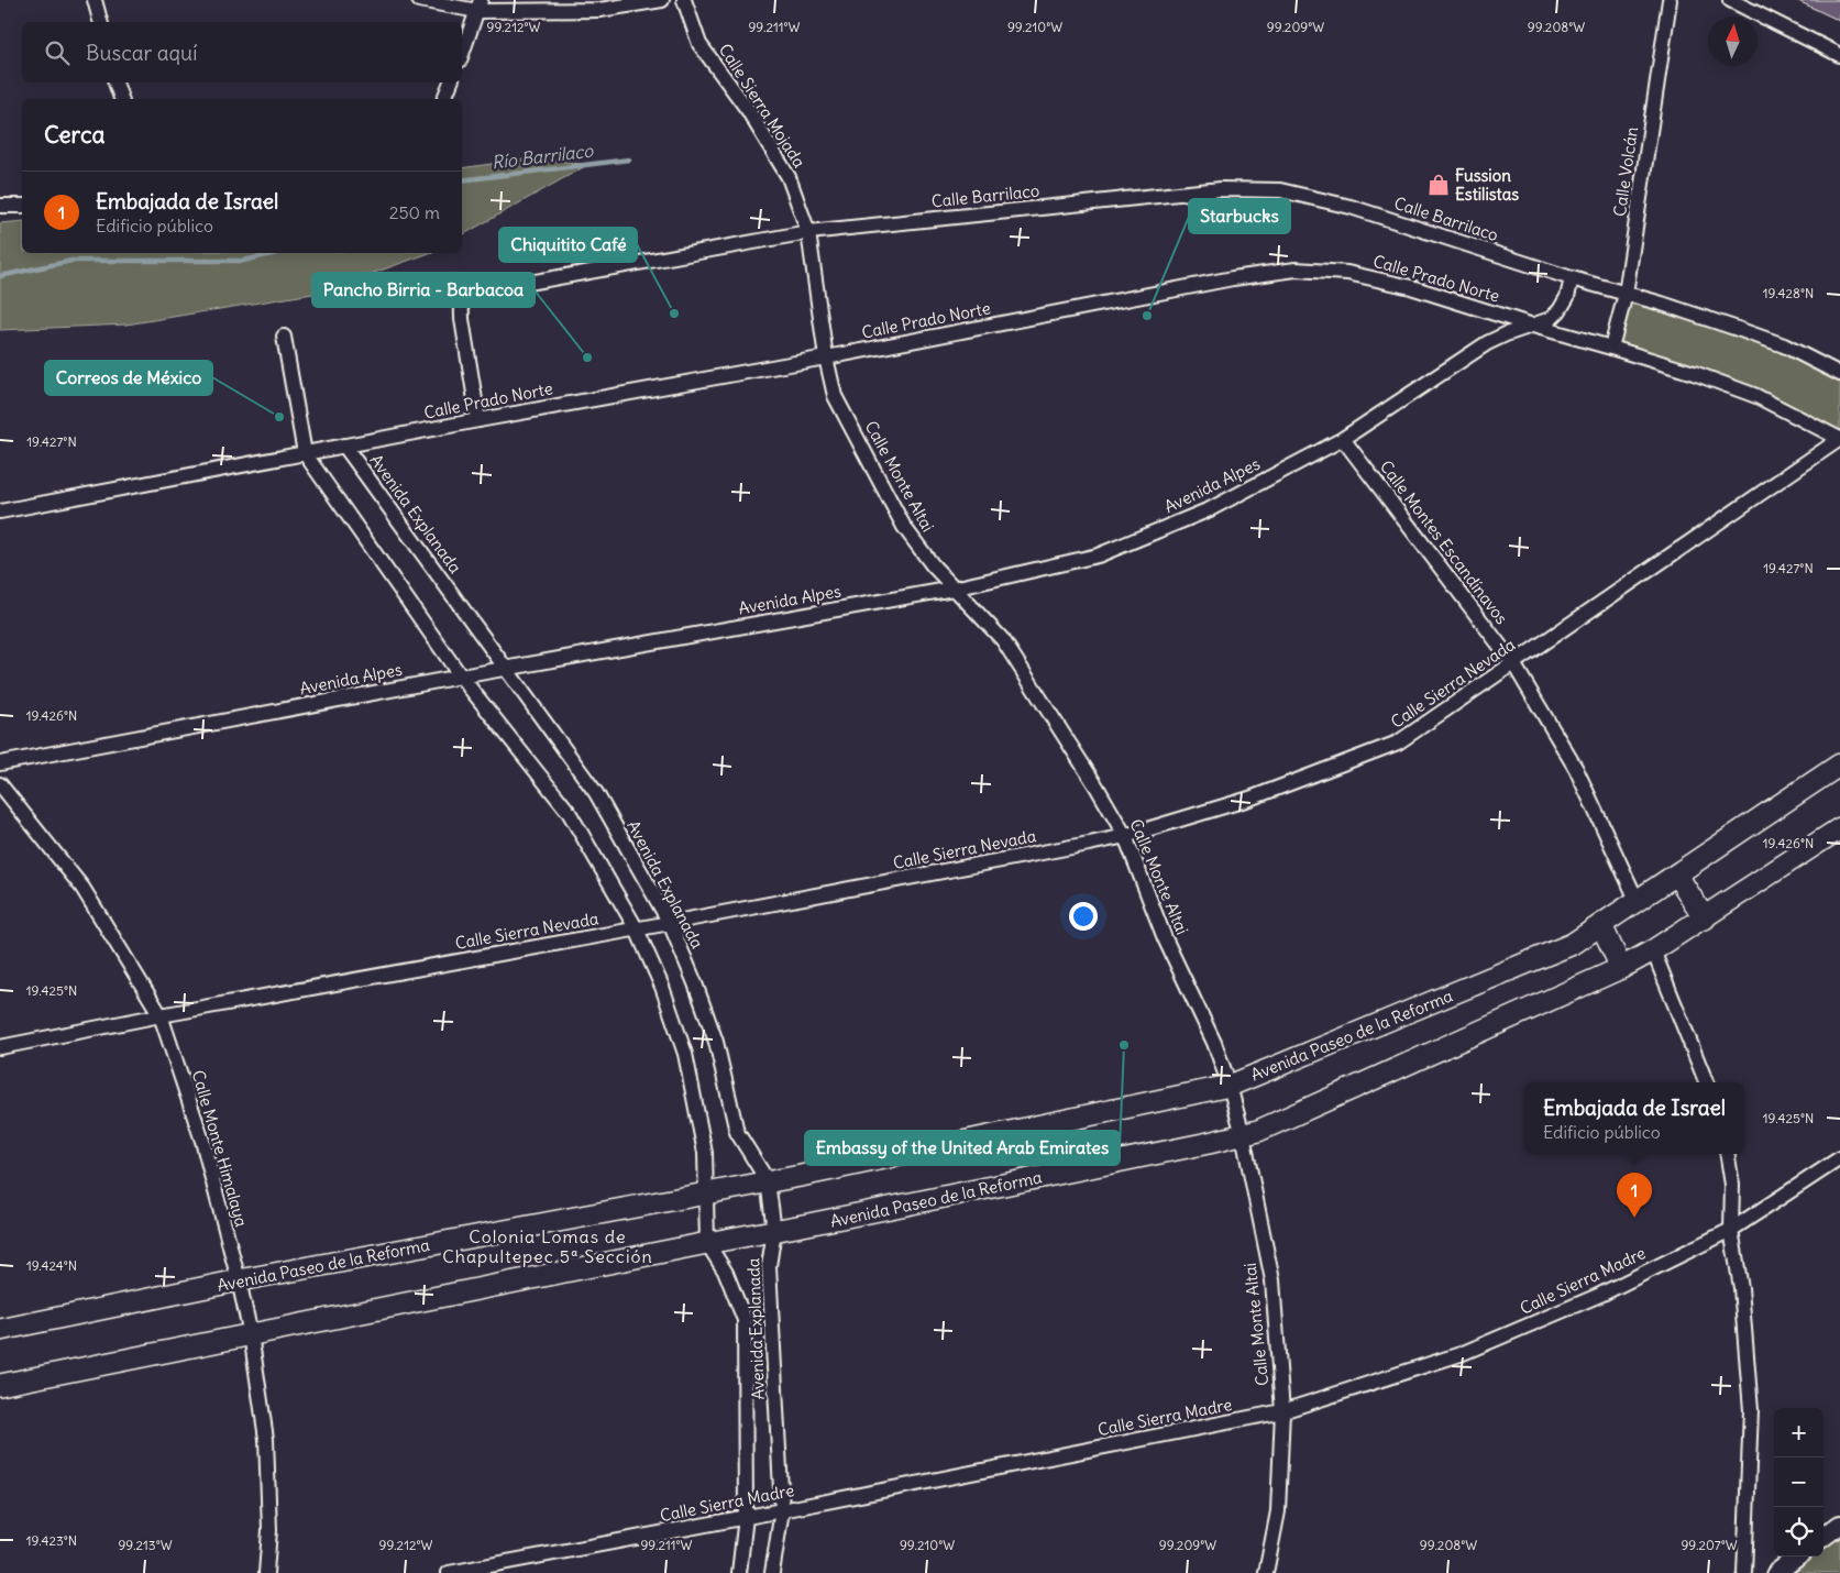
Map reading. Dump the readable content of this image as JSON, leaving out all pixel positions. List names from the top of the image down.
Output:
{
  "streets": {
    "main road": ["Avenida Paseo de la Reforma"],
    "street": [
      "Calle Sierra Mojada",
      "Calle Volcán",
      "Calle Barrilaco",
      "Calle Prado Norte",
      "Calle Monte Altai",
      "Avenida Alpes",
      "Avenida Explanada",
      "Calle Montes Escandínavos",
      "Calle Sierra Nevada",
      "Calle Monte Himalaya",
      "Calle Sierra Madre"
    ]
  },
  "crossings": [
    ["Calle Sierra Mojada", "Calle Barrilaco"],
    ["Calle Sierra Mojada", "Calle Monte Altai"],
    ["Calle Volcán", "Calle Barrilaco"],
    ["Calle Volcán", "Calle Prado Norte"],
    ["Calle Barrilaco", "Calle Prado Norte"],
    ["Calle Barrilaco", "Calle Monte Altai"],
    ["Calle Barrilaco", "Avenida Alpes"],
    ["Calle Prado Norte", "Calle Monte Altai"],
    ["Calle Prado Norte", "Avenida Alpes"],
    ["Calle Prado Norte", "Avenida Explanada"],
    ["Calle Prado Norte", "Calle Sierra Nevada"],
    ["Calle Monte Altai", "Avenida Alpes"],
    ["Calle Monte Altai", "Calle Sierra Nevada"],
    ["Calle Monte Altai", "Avenida Paseo de la Reforma"],
    ["Calle Monte Altai", "Calle Sierra Madre"],
    ["Avenida Alpes", "Avenida Explanada"],
    ["Avenida Alpes", "Calle Montes Escandínavos"],
    ["Avenida Explanada", "Calle Sierra Nevada"],
    ["Avenida Explanada", "Avenida Paseo de la Reforma"],
    ["Avenida Explanada", "Calle Sierra Madre"],
    ["Calle Montes Escandínavos", "Calle Sierra Nevada"],
    ["Calle Montes Escandínavos", "Avenida Paseo de la Reforma"],
    ["Calle Sierra Nevada", "Calle Monte Himalaya"],
    ["Avenida Paseo de la Reforma", "Calle Monte Himalaya"]
  ],
  "districts": ["Colonia Lomas de Chapultepec 5ª Sección"],
  "water": ["Río Barrilaco"],
  "places": {
    "shop": ["Fussion Estilistas"],
    "other": [
      "Chiquitito Café",
      "Starbucks",
      "Pancho Birria - Barbacoa",
      "Correos de México",
      "Embassy of the United Arab Emirates"
    ]
  },
  "north": "top",
  "page": {
    "search": "Buscar aquí",
    "heading": "Cerca",
    "list": [
      {
        "mark": "1",
        "name": "Embajada de Israel",
        "note": "Edificio público",
        "value": "250 m"
      }
    ],
    "popup": ["Embajada de Israel", "Edificio público"],
    "pins": "1",
    "map_buttons": ["+", "−"]
  },
  "coordinates": [
    "99.212°W",
    "99.211°W",
    "99.210°W",
    "99.209°W",
    "99.208°W",
    "19.428°N",
    "19.427°N",
    "19.426°N",
    "19.425°N",
    "19.424°N",
    "19.423°N",
    "99.213°W",
    "99.207°W"
  ]
}
